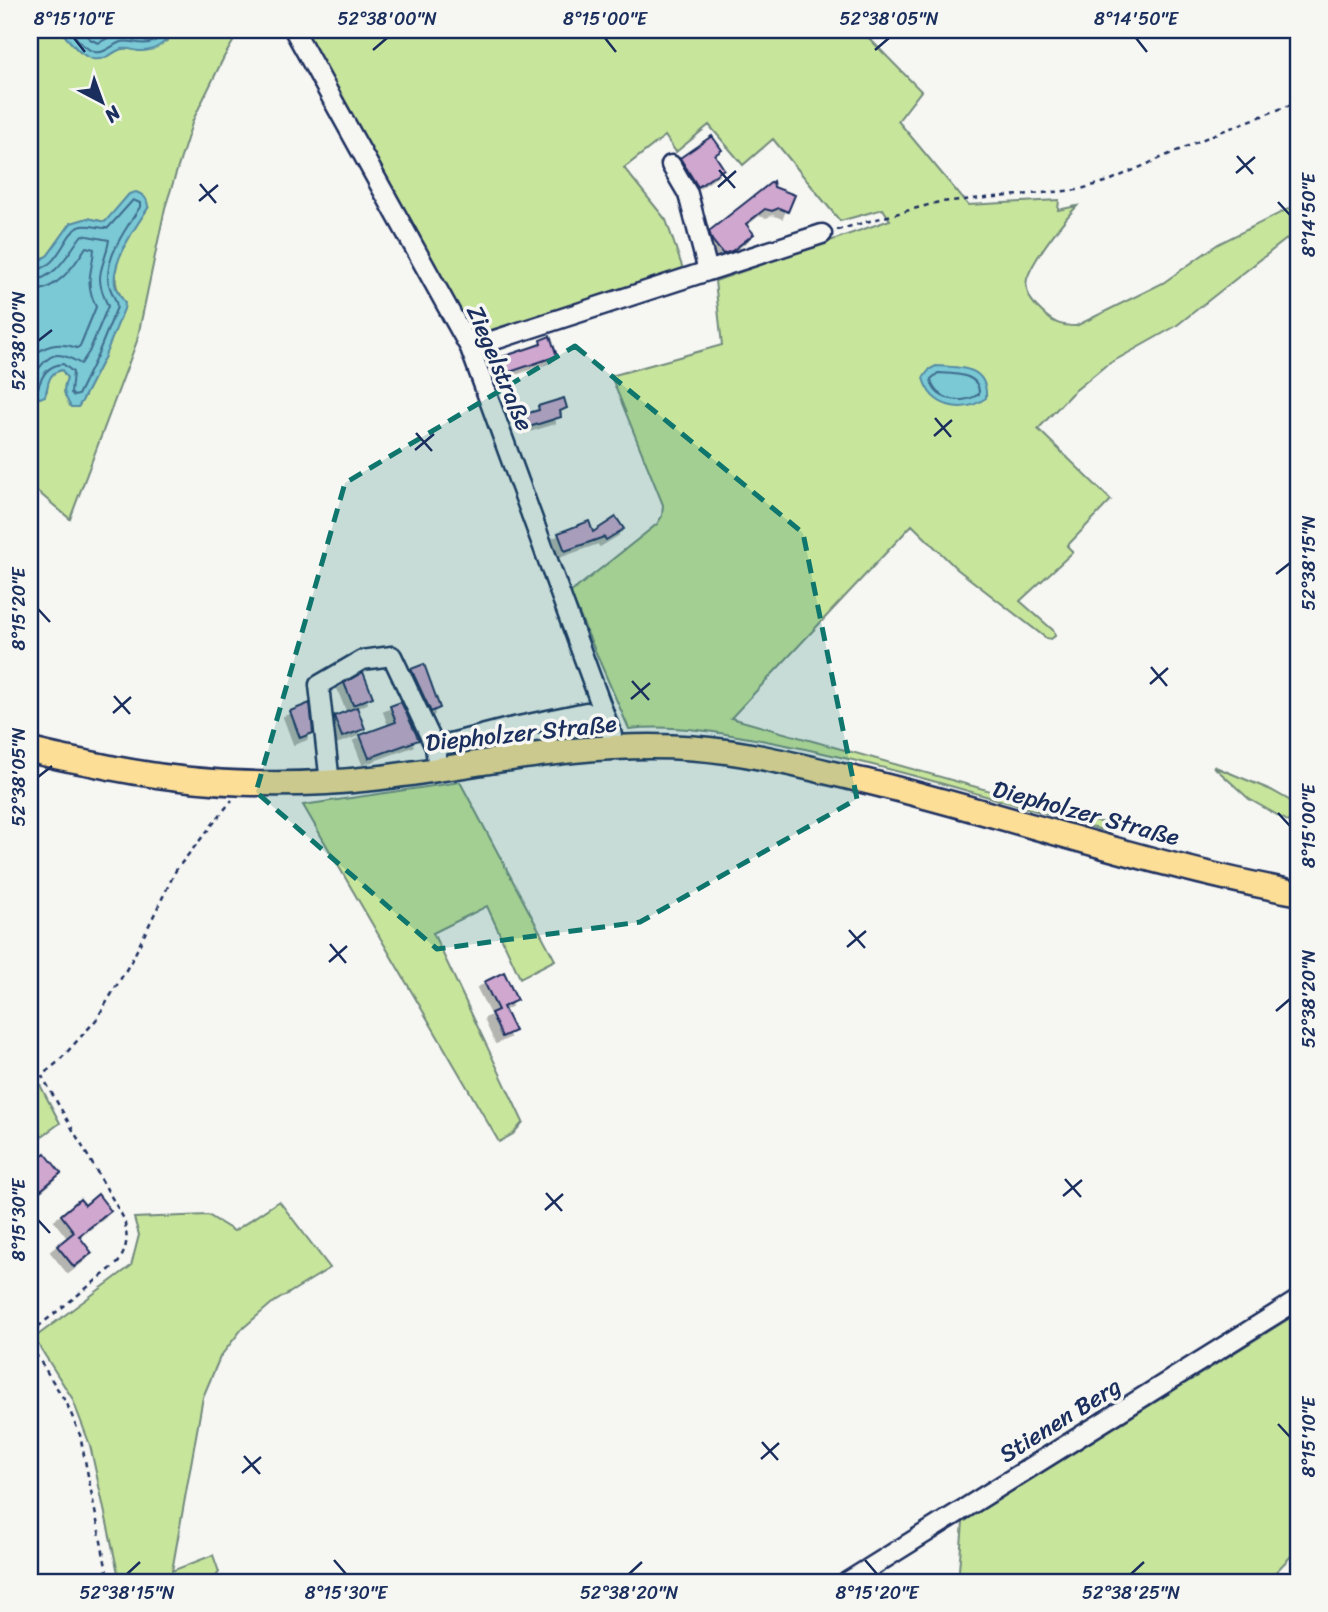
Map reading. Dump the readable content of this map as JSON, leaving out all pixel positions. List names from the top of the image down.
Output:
{
  "streets": {
    "main road": ["Diepholzer Straße"],
    "street": ["Ziegelstraße", "Stienen Berg"]
  },
  "crossings": [
    ["Ziegelstraße", "Diepholzer Straße"]
  ],
  "north": "bottom right",
  "coordinates": [
    "8°15'10\"E",
    "52°38'00\"N",
    "8°15'00\"E",
    "52°38'05\"N",
    "8°14'50\"E",
    "52°38'15\"N",
    "8°15'20\"E",
    "52°38'20\"N",
    "8°15'30\"E",
    "52°38'25\"N"
  ]
}
